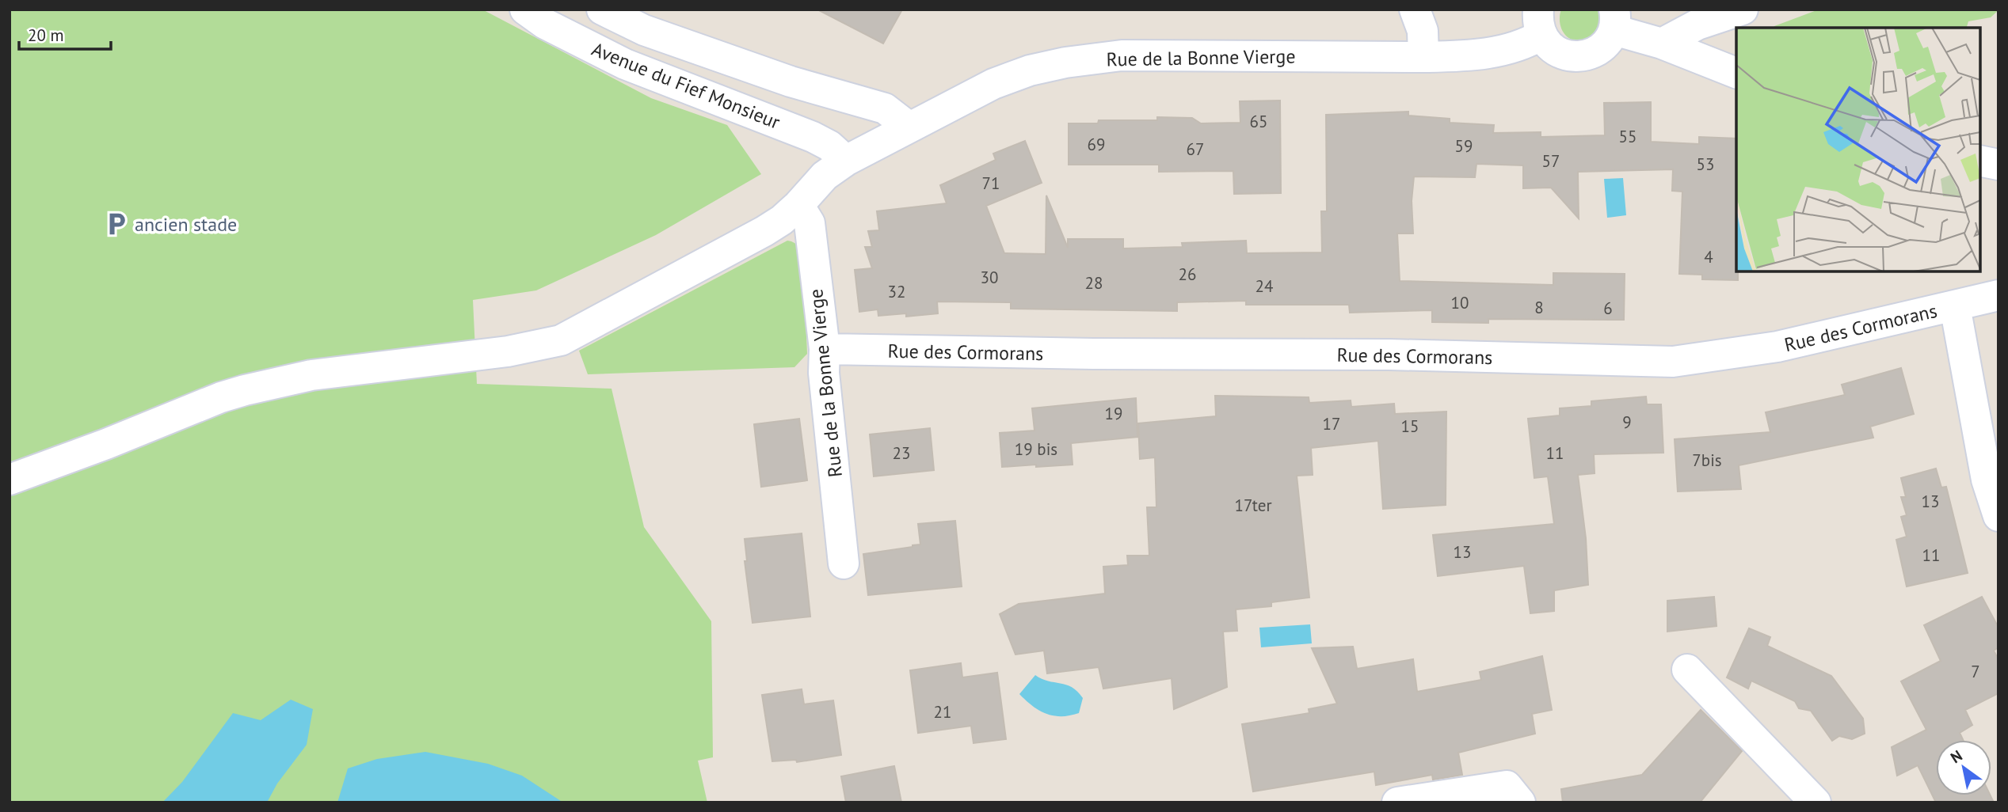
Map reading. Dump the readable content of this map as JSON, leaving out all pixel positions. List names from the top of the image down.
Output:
{
  "streets": {
    "street": ["Rue de la Bonne Vierge", "Avenue du Fief Monsieur", "Rue des Cormorans"]
  },
  "crossings": [
    ["Rue de la Bonne Vierge", "Avenue du Fief Monsieur"],
    ["Rue de la Bonne Vierge", "Rue des Cormorans"]
  ],
  "places": {
    "parking": ["ancien stade"]
  },
  "house_numbers": [
    "65",
    "55",
    "69",
    "59",
    "67",
    "57",
    "53",
    "71",
    "4",
    "26",
    "30",
    "28",
    "24",
    "32",
    "10",
    "8",
    "6",
    "19",
    "9",
    "17",
    "15",
    "19 bis",
    "23",
    "11",
    "7bis",
    "13",
    "17ter",
    "13",
    "11",
    "7",
    "21"
  ],
  "scale_bar": "20 m",
  "north": "top left"
}
